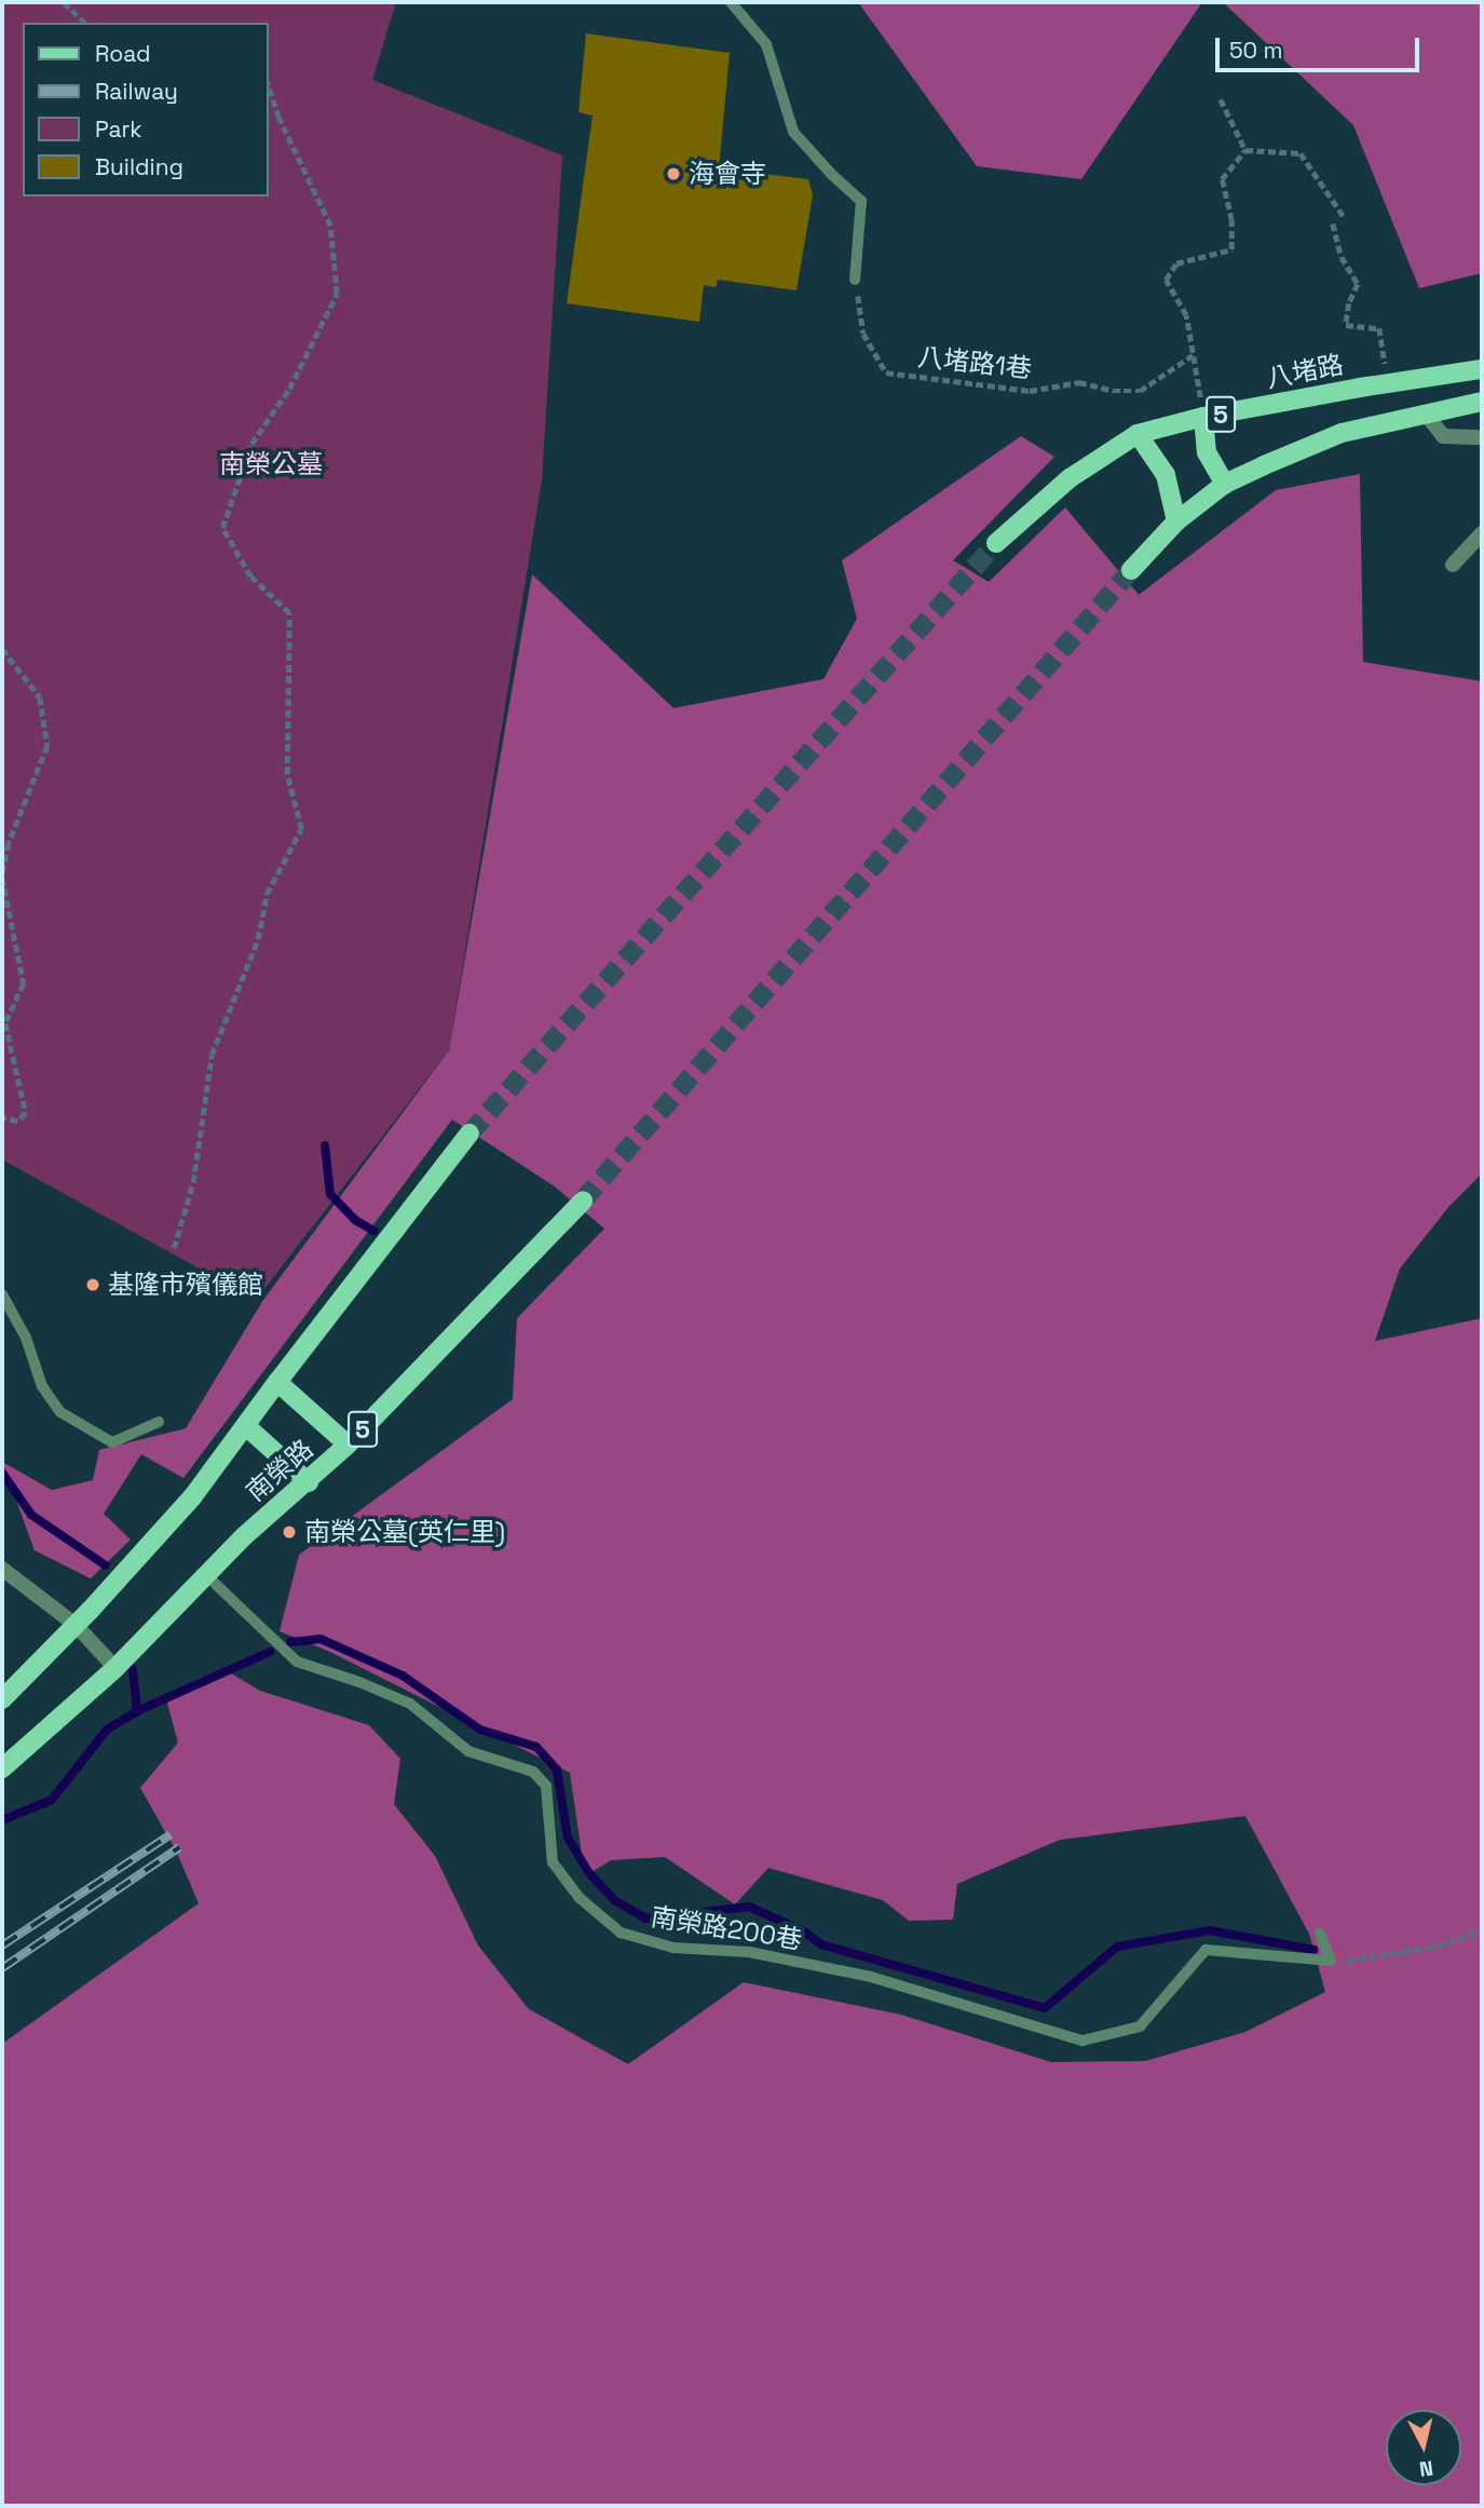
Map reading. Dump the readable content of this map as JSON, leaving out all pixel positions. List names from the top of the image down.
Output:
{
  "streets": {
    "main road": ["八堵路", "5", "南榮路"],
    "lane": ["南榮路200巷"],
    "path": ["八堵路1巷"]
  },
  "crossings": [
    ["5", "南榮路"],
    ["南榮路", "南榮路200巷"]
  ],
  "parks": ["南榮公墓"],
  "places": ["海會寺", "基隆市殯儀館", "南榮公墓(英仁里)"],
  "legend": [
    "Road",
    "Railway",
    "Park",
    "Building"
  ],
  "scale_bar": "50 m",
  "north": "bottom"
}
